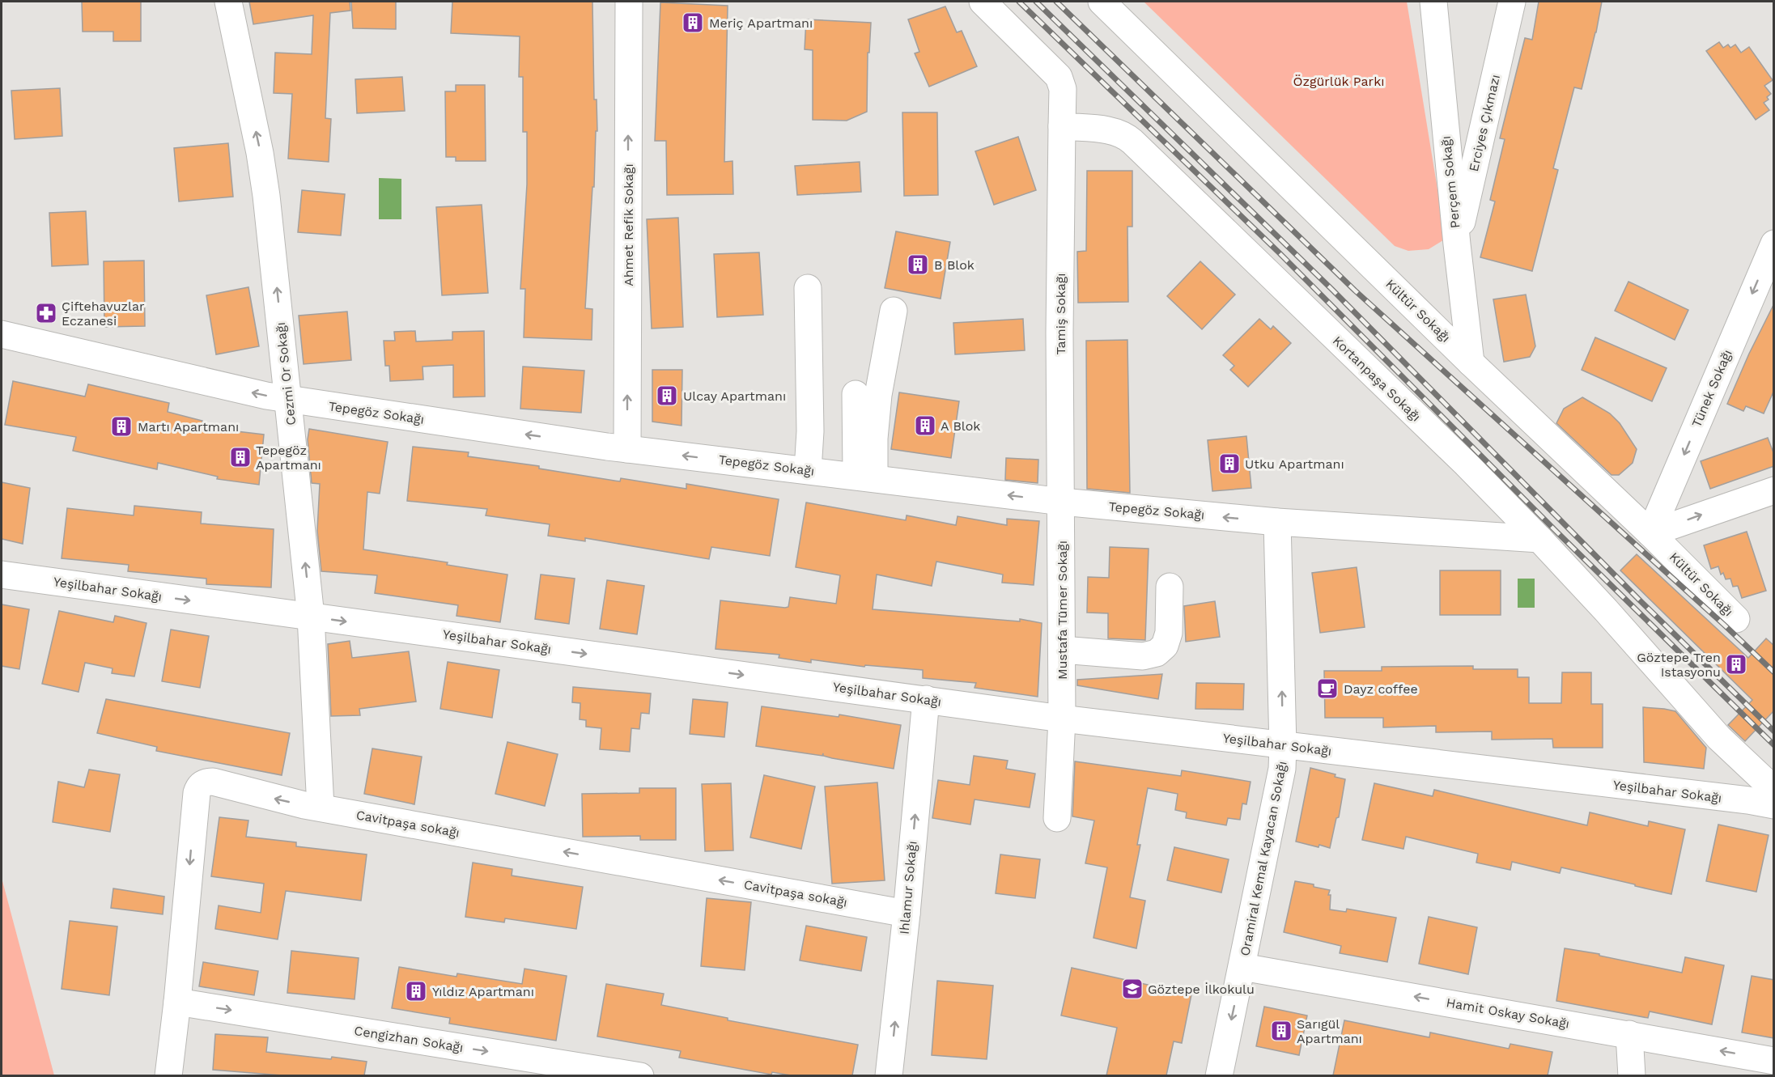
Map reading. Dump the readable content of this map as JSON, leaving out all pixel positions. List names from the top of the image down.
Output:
{
  "streets": {
    "street": [
      "Erciyes Çıkmazı",
      "Perçem Sokağı",
      "Ahmet Refik Sokağı",
      "Kültür Sokağı",
      "Tamiş Sokağı",
      "Cezmi Or Sokağı",
      "Kortanpaşa Sokağı",
      "Tünek Sokağı",
      "Tepegöz Sokağı",
      "Yeşilbahar Sokağı",
      "Mustafa Tümer Sokağı",
      "Cavitpaşa sokağı",
      "Oramiral Kemal Kayacan Sokağı",
      "Ihlamur Sokağı",
      "Hamit Oskay Sokağı",
      "Cengizhan Sokağı"
    ]
  },
  "crossings": [
    ["Erciyes Çıkmazı", "Perçem Sokağı"],
    ["Perçem Sokağı", "Kültür Sokağı"],
    ["Ahmet Refik Sokağı", "Tepegöz Sokağı"],
    ["Kültür Sokağı", "Tünek Sokağı"],
    ["Tamiş Sokağı", "Kortanpaşa Sokağı"],
    ["Tamiş Sokağı", "Tepegöz Sokağı"],
    ["Tamiş Sokağı", "Mustafa Tümer Sokağı"],
    ["Cezmi Or Sokağı", "Tepegöz Sokağı"],
    ["Cezmi Or Sokağı", "Yeşilbahar Sokağı"],
    ["Cezmi Or Sokağı", "Cavitpaşa sokağı"],
    ["Kortanpaşa Sokağı", "Tepegöz Sokağı"],
    ["Tepegöz Sokağı", "Mustafa Tümer Sokağı"],
    ["Tepegöz Sokağı", "Oramiral Kemal Kayacan Sokağı"],
    ["Yeşilbahar Sokağı", "Mustafa Tümer Sokağı"],
    ["Yeşilbahar Sokağı", "Oramiral Kemal Kayacan Sokağı"],
    ["Yeşilbahar Sokağı", "Ihlamur Sokağı"],
    ["Cavitpaşa sokağı", "Ihlamur Sokağı"],
    ["Cavitpaşa sokağı", "Cengizhan Sokağı"],
    ["Oramiral Kemal Kayacan Sokağı", "Hamit Oskay Sokağı"]
  ],
  "one_way": [
    "Cezmi Or Sokağı",
    "Tünek Sokağı",
    "Tepegöz Sokağı",
    "Yeşilbahar Sokağı",
    "Ihlamur Sokağı",
    "Hamit Oskay Sokağı",
    "Cengizhan Sokağı"
  ],
  "parks": ["Özgürlük Parkı"],
  "places": {
    "building": [
      "Meriç Apartmanı",
      "B Blok",
      "Ulcay Apartmanı",
      "A Blok",
      "Martı Apartmanı",
      "Tepegöz Apartmanı",
      "Utku Apartmanı",
      "Göztepe Tren Istasyonu",
      "Yıldız Apartmanı",
      "Sarıgül Apartmanı"
    ],
    "pharmacy": ["Çiftehavuzlar Eczanesi"],
    "cafe": ["Dayz coffee"],
    "school or university": ["Göztepe İlkokulu"]
  }
}
